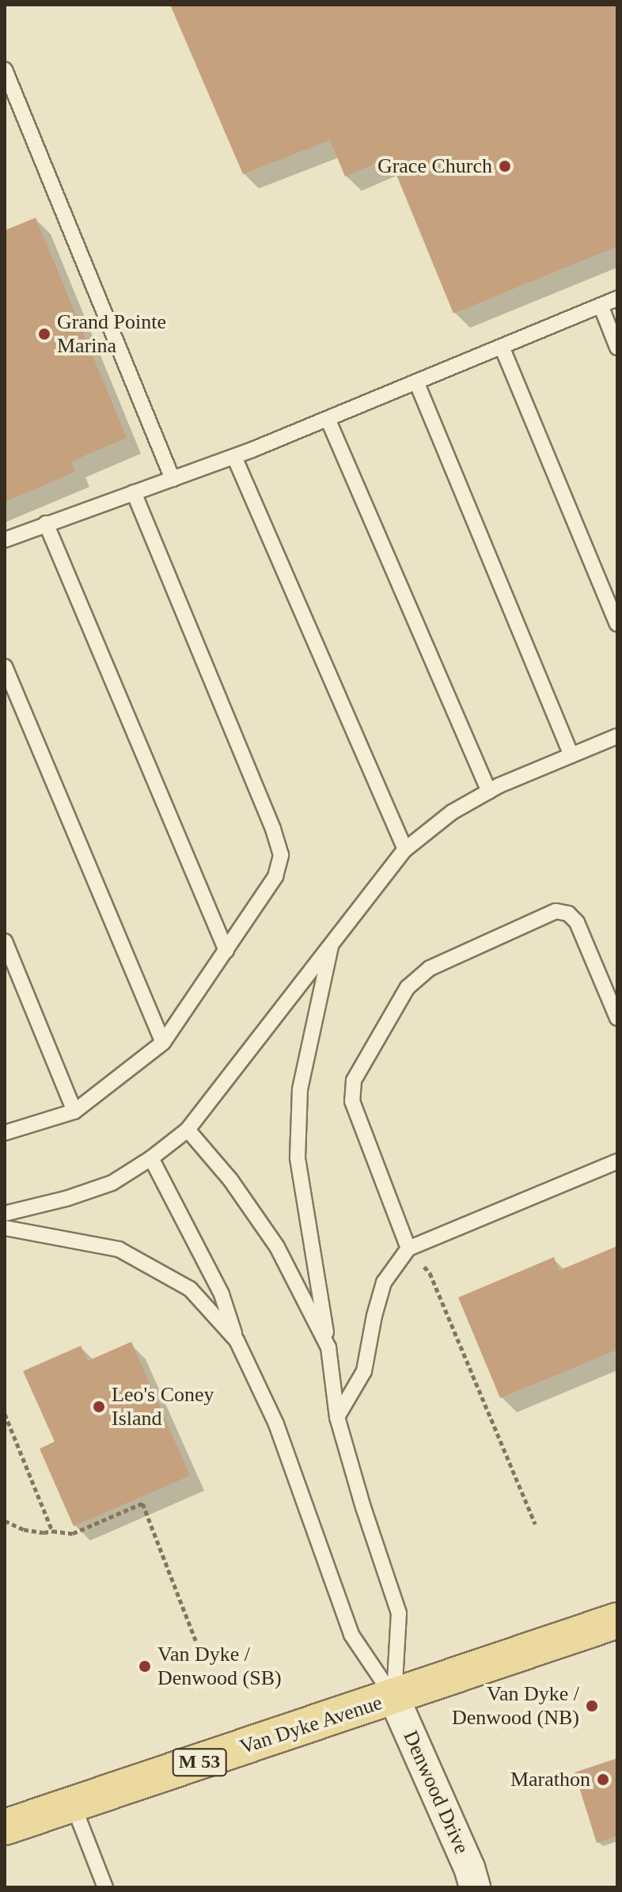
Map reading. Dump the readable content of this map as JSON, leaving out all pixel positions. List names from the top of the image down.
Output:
{
  "streets": {
    "main road": ["Van Dyke Avenue", "M 53"],
    "street": ["Denwood Drive"]
  },
  "crossings": [
    ["Van Dyke Avenue", "Denwood Drive"]
  ],
  "places": [
    "Grace Church",
    "Grand Pointe Marina",
    "Leo's Coney Island",
    "Van Dyke / Denwood (SB)",
    "Van Dyke / Denwood (NB)",
    "Marathon"
  ]
}
